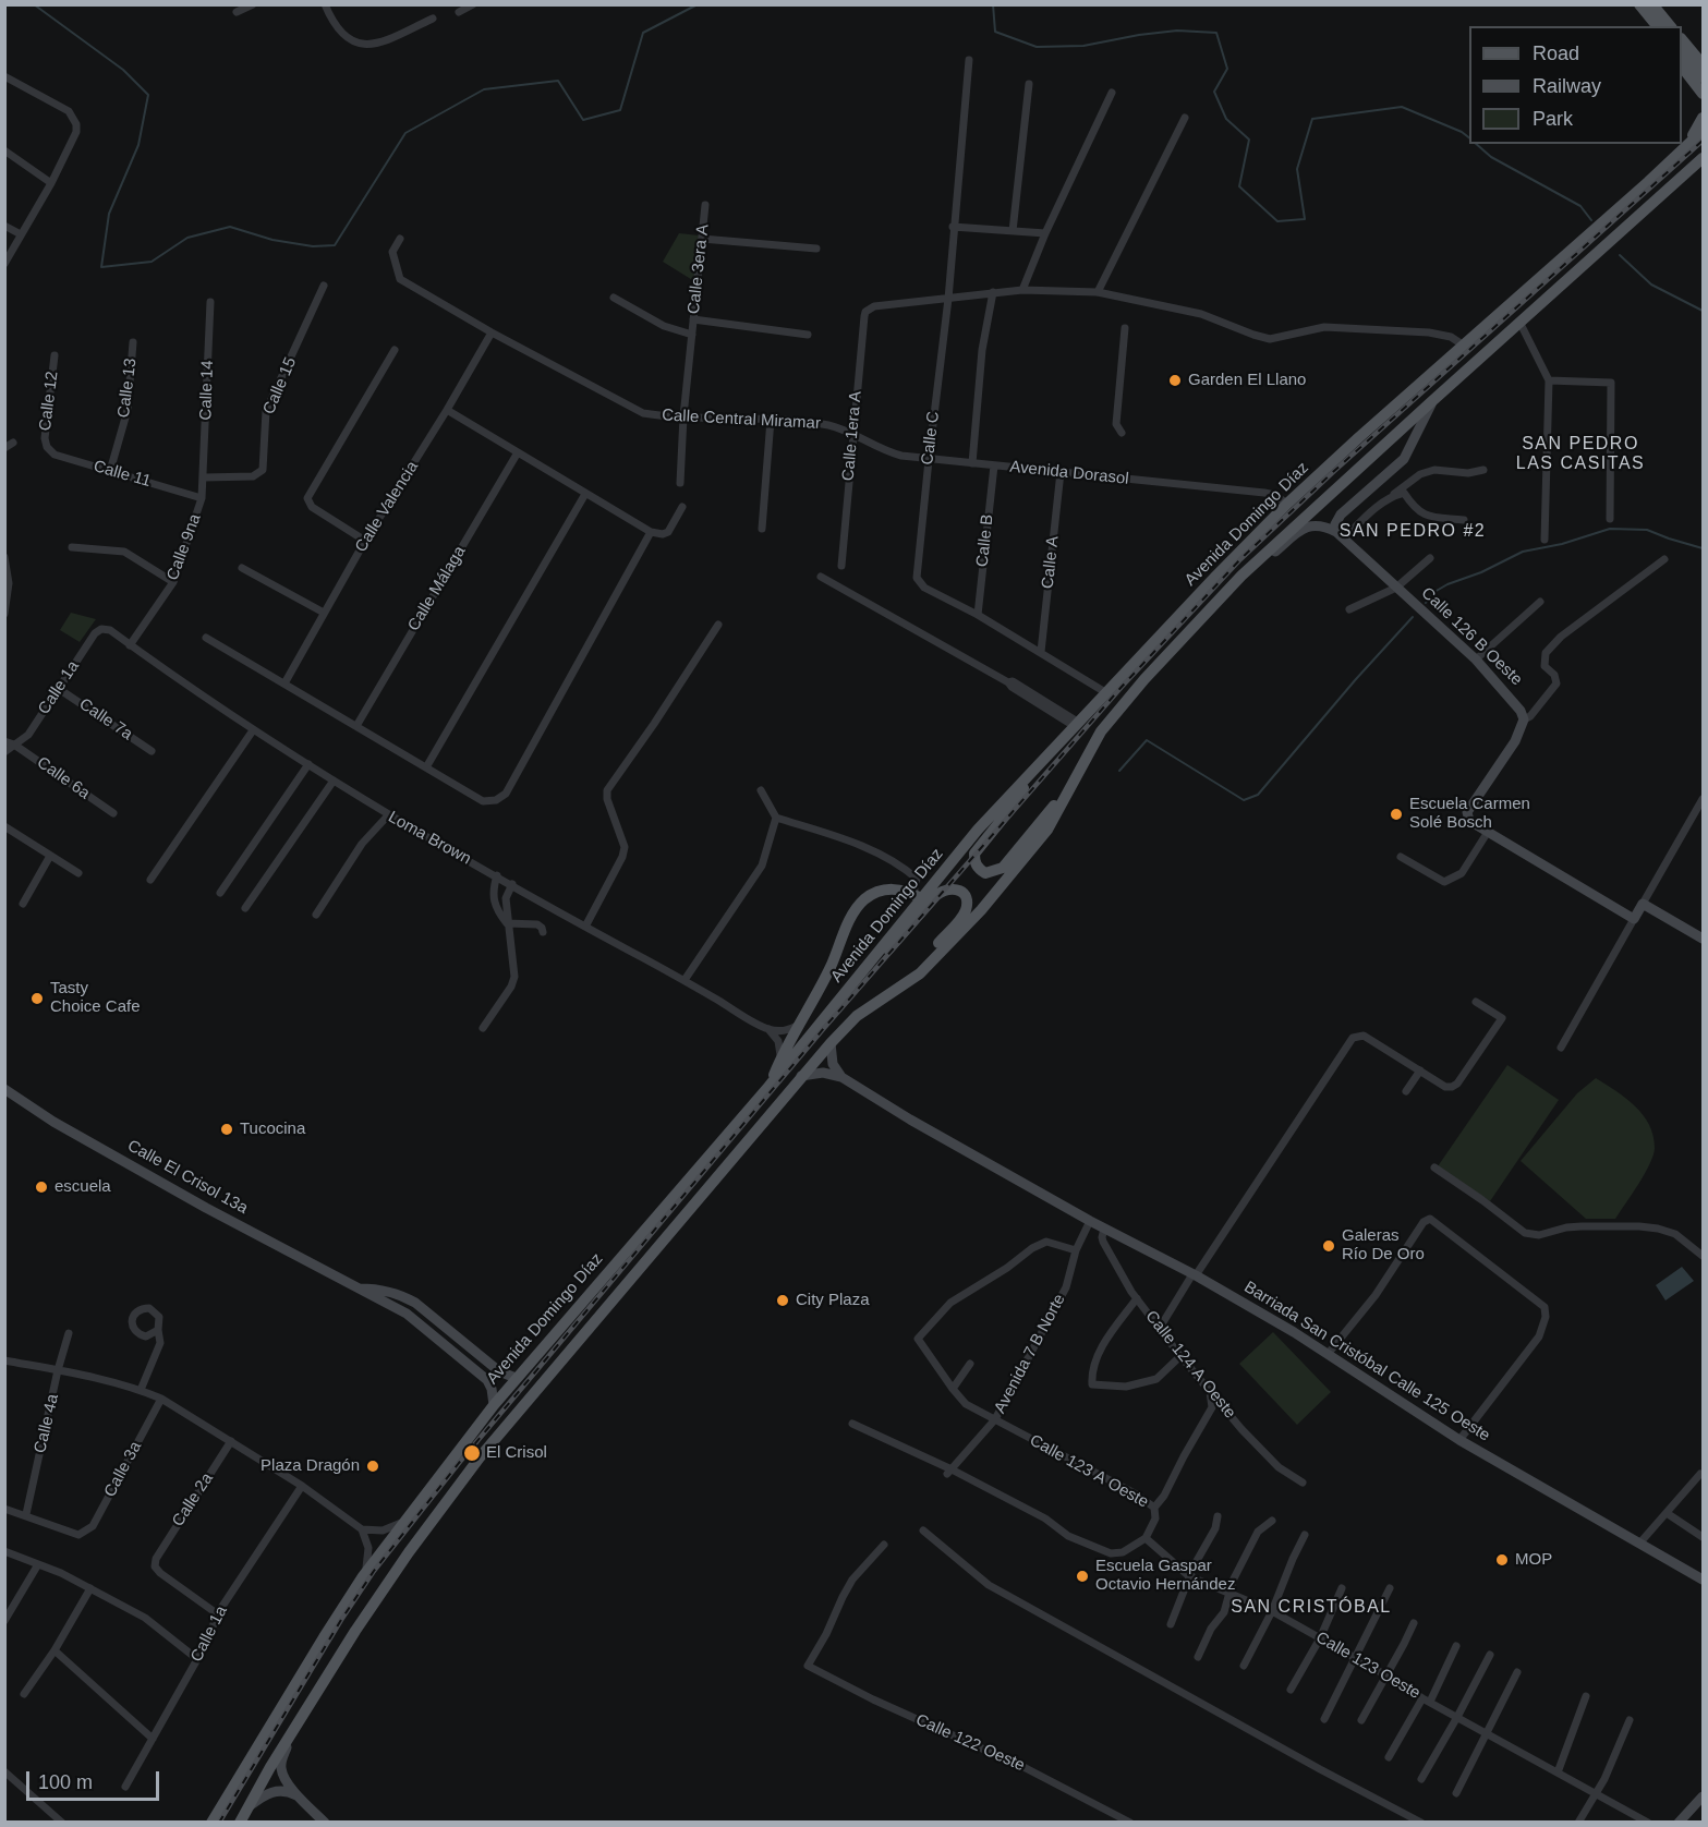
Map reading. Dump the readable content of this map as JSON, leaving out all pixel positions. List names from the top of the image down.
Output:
{
  "streets": {
    "main road": ["Avenida Domingo Díaz"],
    "street": [
      "Calle 3era A",
      "Calle 15",
      "Calle 13",
      "Calle 14",
      "Calle 12",
      "Calle Central Miramar",
      "Calle 1era A",
      "Calle C",
      "Avenida Dorasol",
      "Calle 11",
      "Calle Valencia",
      "Calle B",
      "Calle 9na",
      "Calle A",
      "Calle Málaga",
      "Calle 126 B Oeste",
      "Calle 1a",
      "Calle 7a",
      "Calle 6a",
      "Loma Brown",
      "Calle El Crisol 13a",
      "Avenida 7 B Norte",
      "Barriada San Cristóbal Calle 125 Oeste",
      "Calle 124 A Oeste",
      "Calle 4a",
      "Calle 3a",
      "Calle 123 A Oeste",
      "Calle 2a",
      "Calle 123 Oeste",
      "Calle 122 Oeste"
    ]
  },
  "crossings": [
    ["Calle 3era A", "Calle Central Miramar"],
    ["Calle 15", "Calle 14"],
    ["Calle 15", "Calle 9na"],
    ["Calle 13", "Calle 11"],
    ["Calle 14", "Calle 9na"],
    ["Calle 12", "Calle 11"],
    ["Calle Central Miramar", "Calle 1era A"],
    ["Calle Central Miramar", "Avenida Dorasol"],
    ["Calle Central Miramar", "Calle Valencia"],
    ["Calle 1era A", "Calle C"],
    ["Calle 1era A", "Avenida Dorasol"],
    ["Calle C", "Avenida Dorasol"],
    ["Calle C", "Calle B"],
    ["Avenida Dorasol", "Avenida Domingo Díaz"],
    ["Avenida Dorasol", "Calle B"],
    ["Avenida Dorasol", "Calle A"],
    ["Calle 11", "Calle 9na"],
    ["Avenida Domingo Díaz", "Calle El Crisol 13a"],
    ["Avenida Domingo Díaz", "Barriada San Cristóbal Calle 125 Oeste"],
    ["Calle 9na", "Loma Brown"],
    ["Calle 1a", "Calle 7a"],
    ["Calle 1a", "Calle 6a"],
    ["Calle 1a", "Loma Brown"],
    ["Calle 1a", "Calle 2a"],
    ["Avenida 7 B Norte", "Barriada San Cristóbal Calle 125 Oeste"],
    ["Avenida 7 B Norte", "Calle 123 A Oeste"],
    ["Barriada San Cristóbal Calle 125 Oeste", "Calle 124 A Oeste"],
    ["Calle 4a", "Calle 3a"],
    ["Calle 123 A Oeste", "Calle 123 Oeste"]
  ],
  "districts": ["SAN PEDRO LAS CASITAS", "SAN PEDRO #2", "SAN CRISTÓBAL"],
  "places": [
    "Garden El Llano",
    "Escuela Carmen Solé Bosch",
    "Tasty Choice Cafe",
    "Tucocina",
    "escuela",
    "Galeras Río De Oro",
    "City Plaza",
    "El Crisol",
    "Plaza Dragón",
    "MOP",
    "Escuela Gaspar Octavio Hernández"
  ],
  "legend": ["Road", "Railway", "Park"],
  "scale_bar": "100 m"
}
